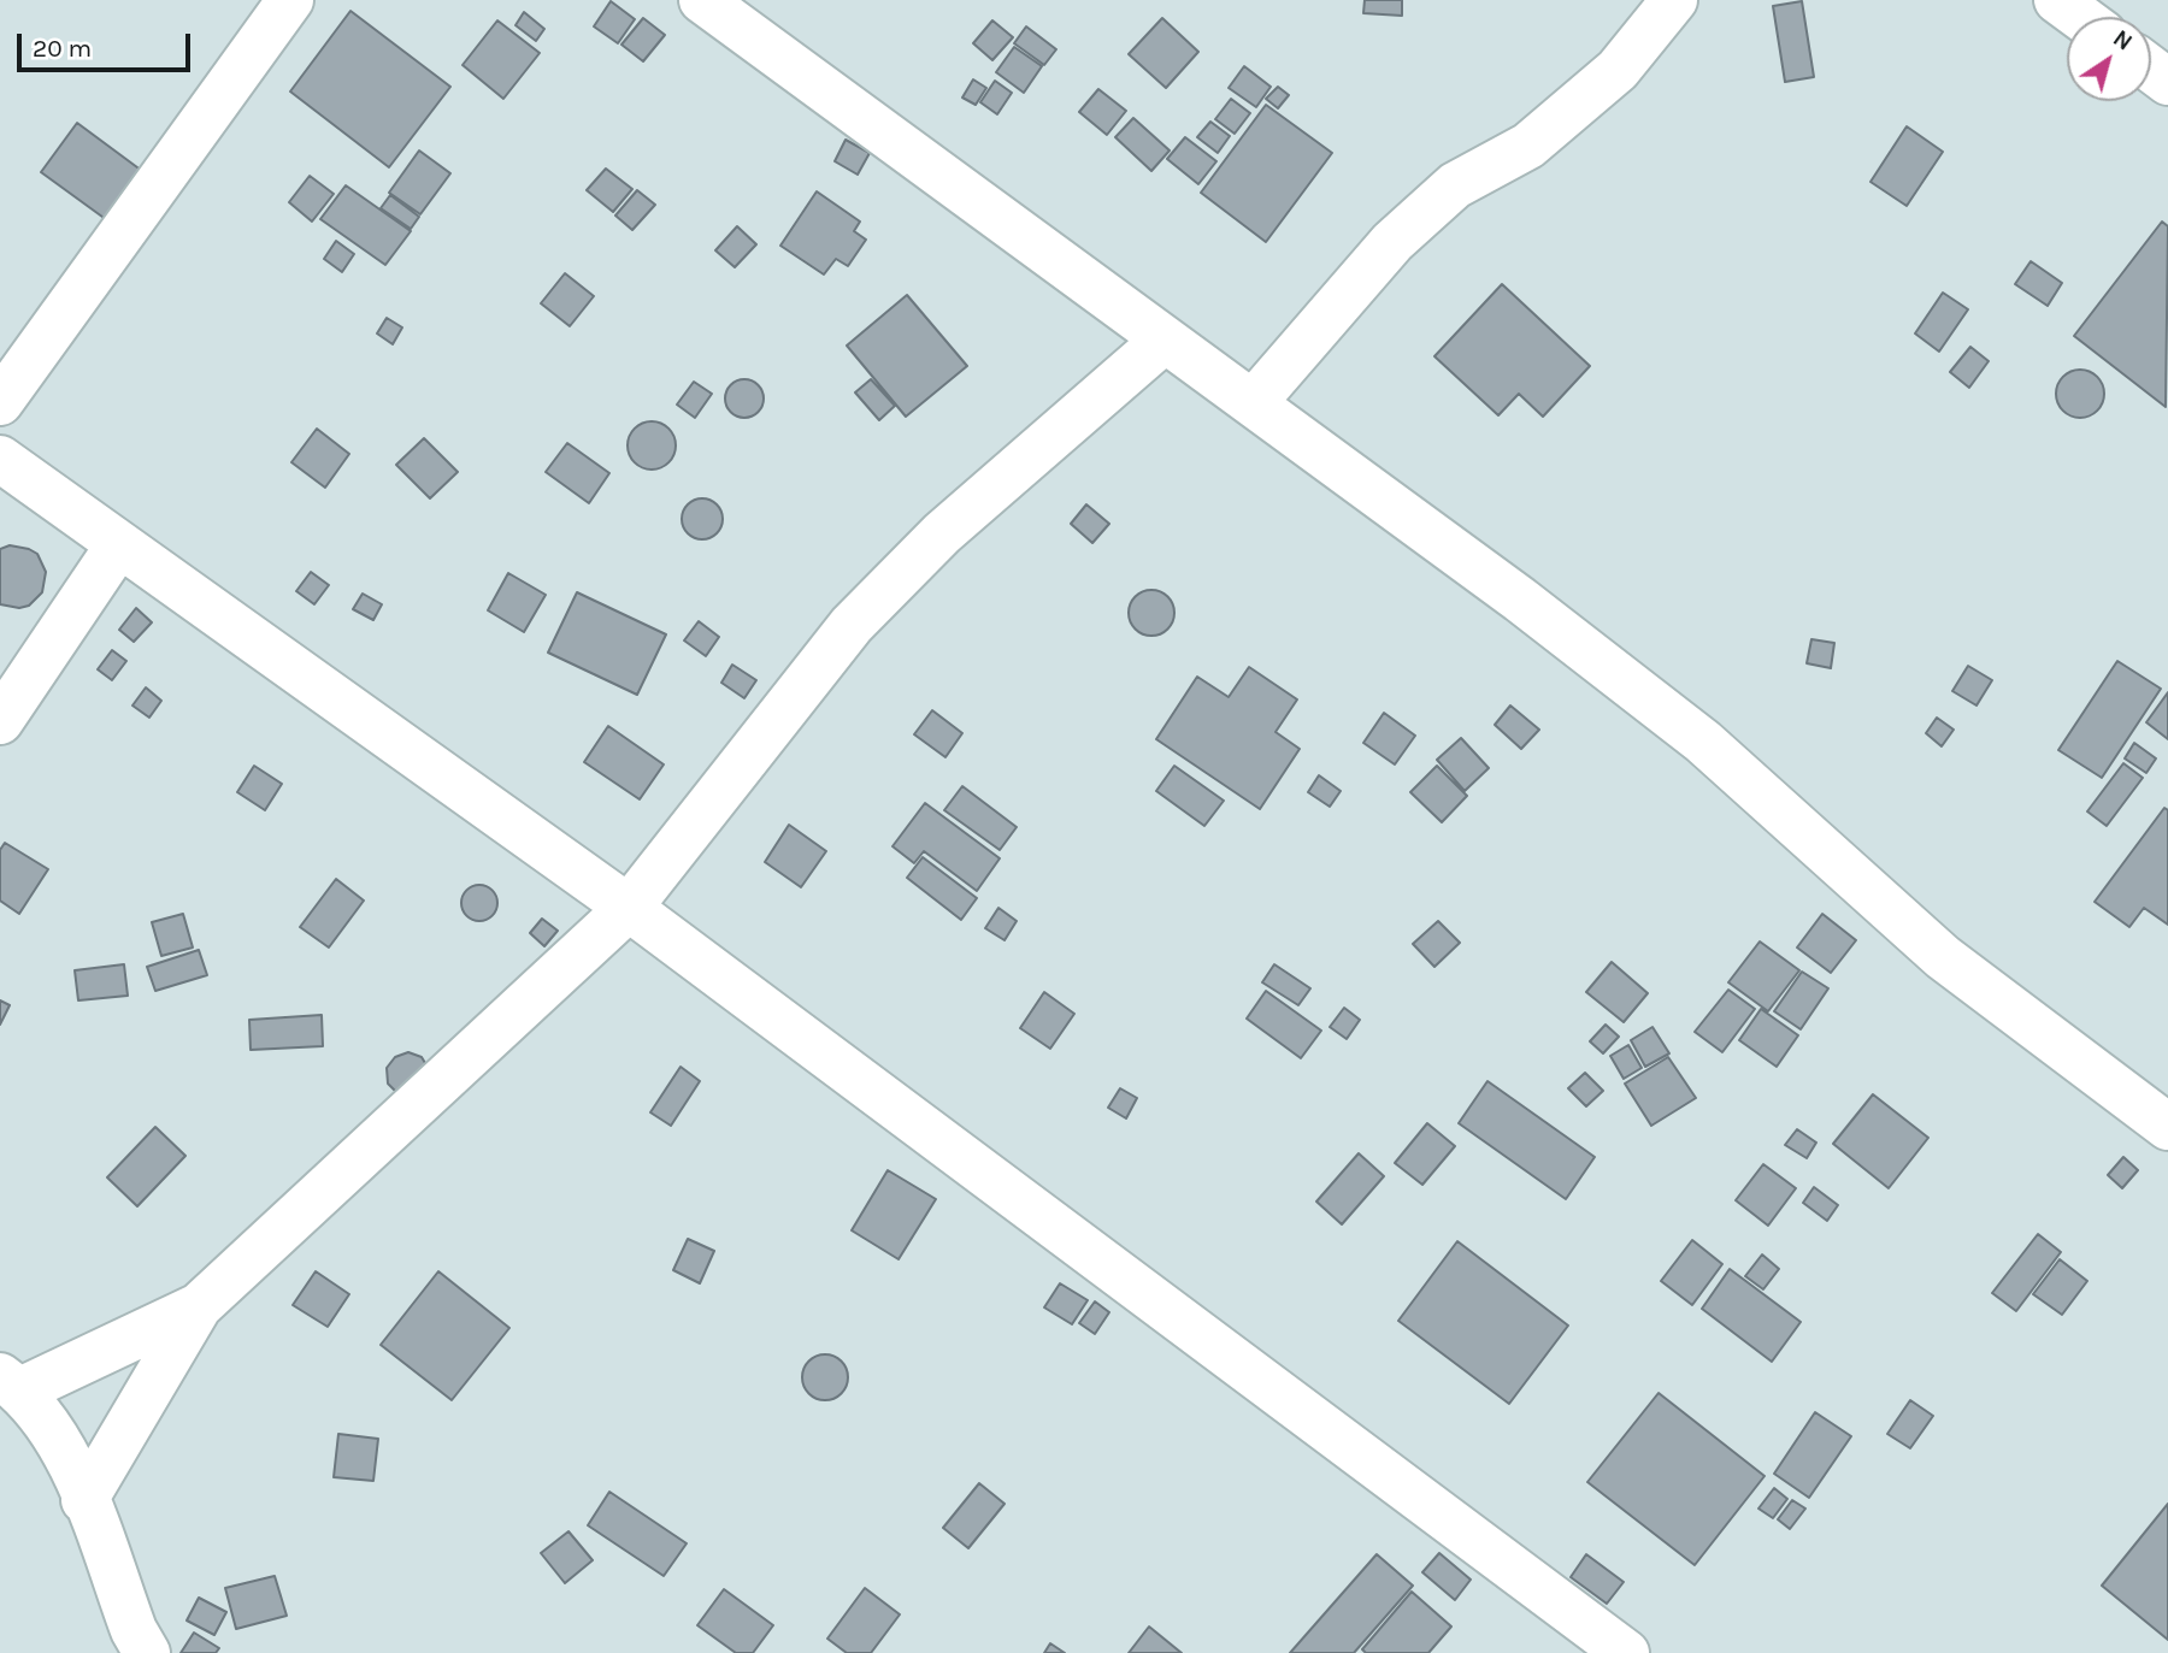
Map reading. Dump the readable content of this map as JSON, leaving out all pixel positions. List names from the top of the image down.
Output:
{
  "scale_bar": "20 m",
  "north": "top right"
}
